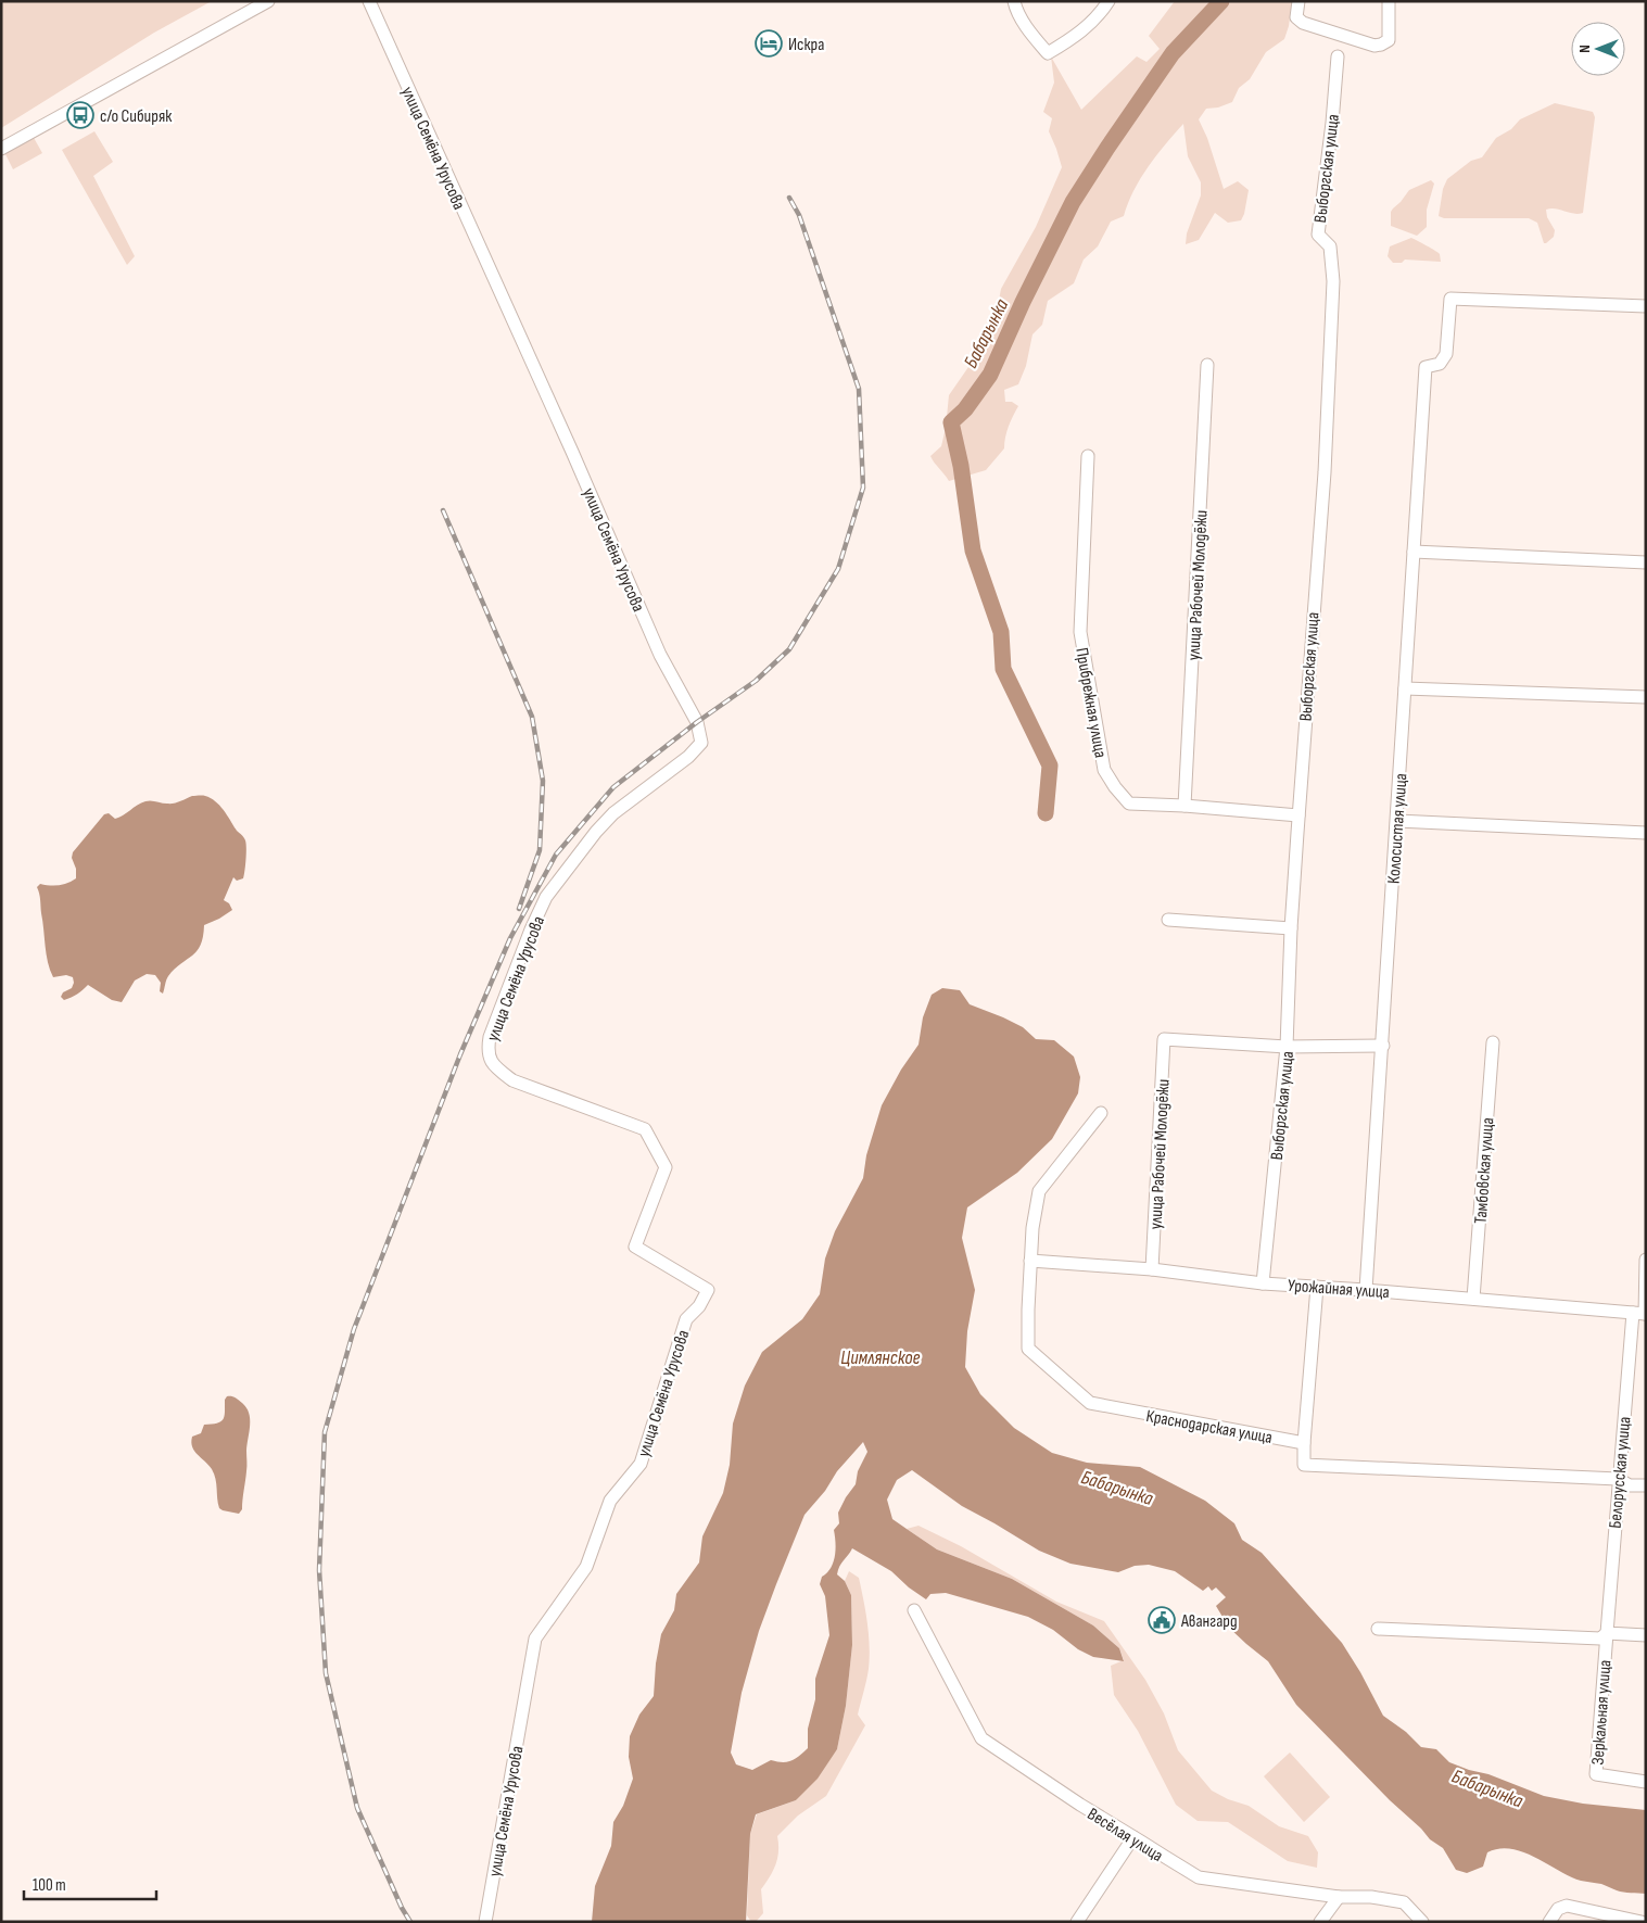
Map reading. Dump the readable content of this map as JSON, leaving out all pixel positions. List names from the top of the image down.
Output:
{
  "streets": {
    "street": [
      "улица Семёна Урусова",
      "Выборгская улица",
      "улица Рабочей Молодёжи",
      "Прибрежная улица",
      "Колосистая улица",
      "Тамбовская улица",
      "Урожайная улица",
      "Краснодарская улица",
      "Белорусская улица",
      "Зеркальная улица",
      "Весёлая улица"
    ]
  },
  "crossings": [
    ["Выборгская улица", "улица Рабочей Молодёжи"],
    ["Выборгская улица", "Прибрежная улица"],
    ["Выборгская улица", "Урожайная улица"],
    ["улица Рабочей Молодёжи", "Прибрежная улица"],
    ["улица Рабочей Молодёжи", "Урожайная улица"],
    ["Колосистая улица", "Урожайная улица"],
    ["Тамбовская улица", "Урожайная улица"],
    ["Урожайная улица", "Краснодарская улица"],
    ["Урожайная улица", "Белорусская улица"],
    ["Белорусская улица", "Зеркальная улица"]
  ],
  "water": ["Бабарынка", "Цимлянское"],
  "places": {
    "hotel": ["Искра"],
    "bus stop": ["с/о Сибиряк"],
    "public building": ["Авангард"]
  },
  "scale_bar": "100 m",
  "north": "left"
}
